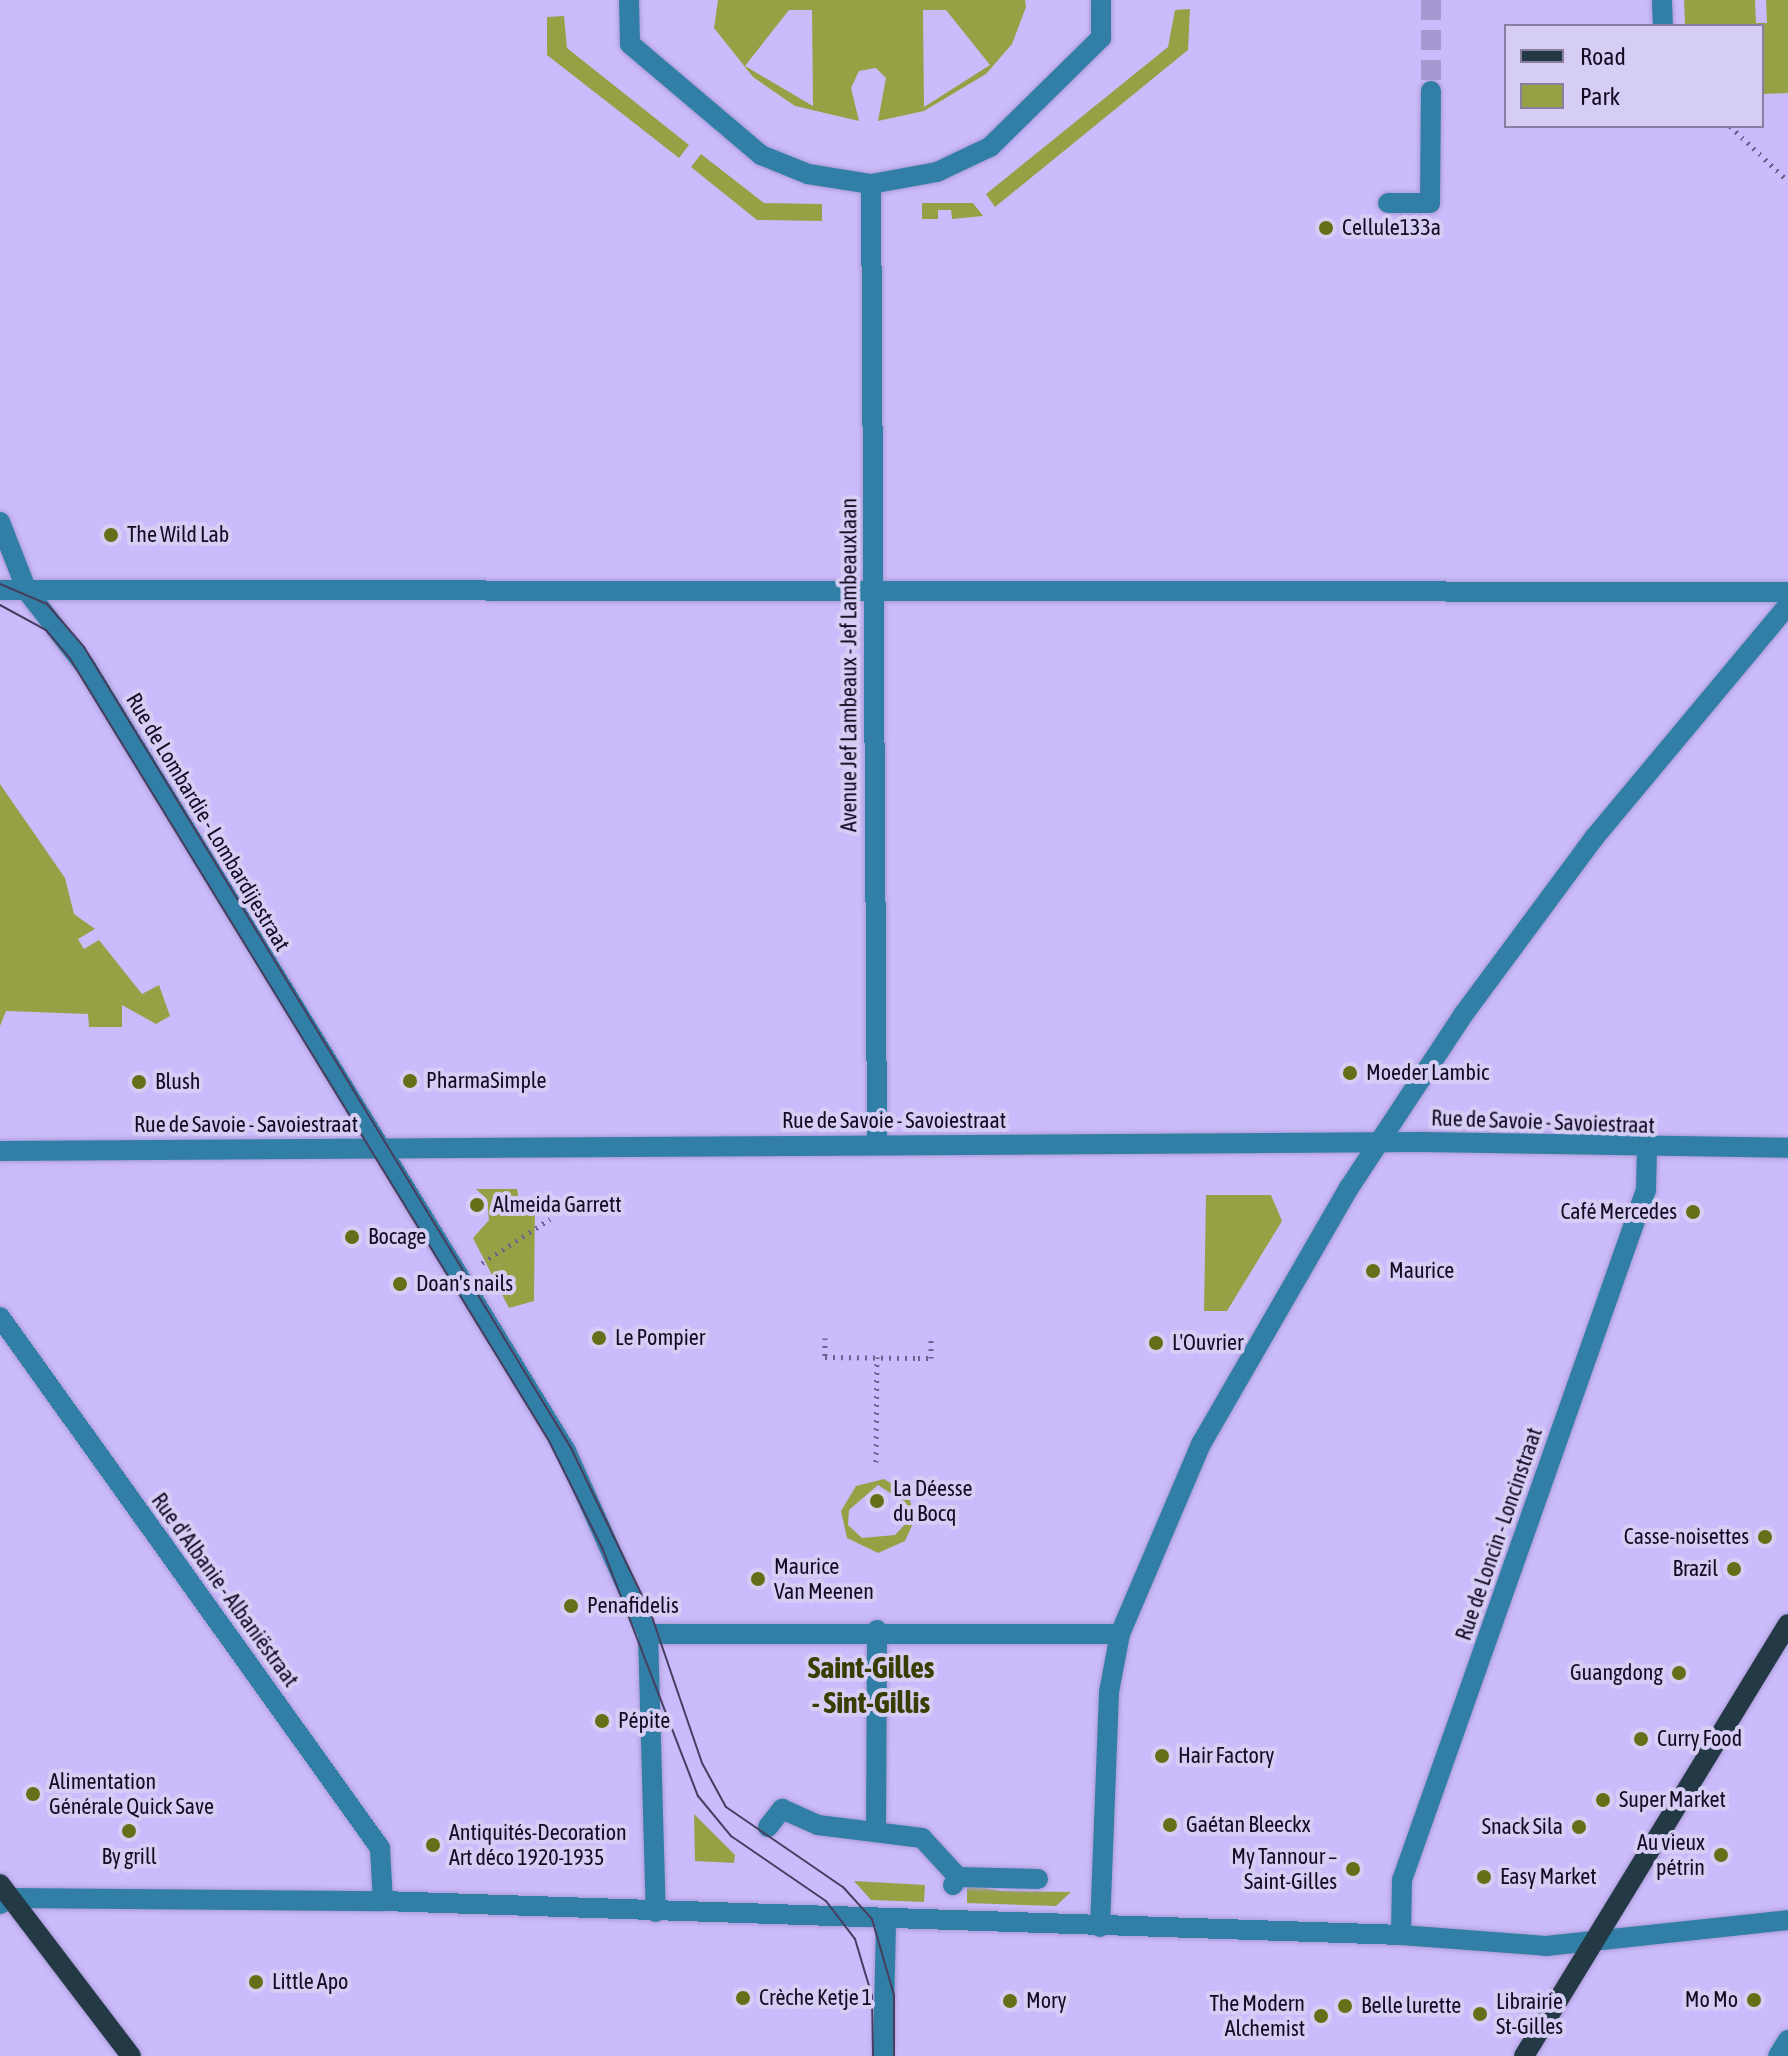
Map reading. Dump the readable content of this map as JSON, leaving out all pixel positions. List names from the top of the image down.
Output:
{
  "streets": {
    "street": [
      "Avenue Jef Lambeaux - Jef Lambeauxlaan",
      "Rue de Lombardie - Lombardijestraat",
      "Rue de Savoie - Savoiestraat",
      "Rue de Loncin - Loncinstraat",
      "Rue d'Albanie - Albaniëstraat"
    ]
  },
  "crossings": [
    ["Avenue Jef Lambeaux - Jef Lambeauxlaan", "Rue de Savoie - Savoiestraat"],
    ["Rue de Lombardie - Lombardijestraat", "Rue de Savoie - Savoiestraat"],
    ["Rue de Savoie - Savoiestraat", "Rue de Loncin - Loncinstraat"]
  ],
  "districts": ["Saint-Gilles - Sint-Gillis"],
  "places": [
    "Cellule133a",
    "The Wild Lab",
    "Moeder Lambic",
    "PharmaSimple",
    "Blush",
    "Almeida Garrett",
    "Café Mercedes",
    "Bocage",
    "Maurice",
    "Doan's nails",
    "Le Pompier",
    "L'Ouvrier",
    "La Déesse du Bocq",
    "Casse-noisettes",
    "Brazil",
    "Maurice Van Meenen",
    "Penafidelis",
    "Guangdong",
    "Pépite",
    "Curry Food",
    "Hair Factory",
    "Alimentation Générale Quick Save",
    "Super Market",
    "Gaétan Bleeckx",
    "Snack Sila",
    "By grill",
    "Antiquités-Decoration Art déco 1920-1935",
    "Au vieux pétrin",
    "My Tannour – Saint-Gilles",
    "Easy Market",
    "Little Apo",
    "Crèche Ketje 1",
    "Mo Mo",
    "Mory",
    "Belle lurette",
    "Librairie St-Gilles",
    "The Modern Alchemist"
  ],
  "legend": ["Road", "Park"]
}
